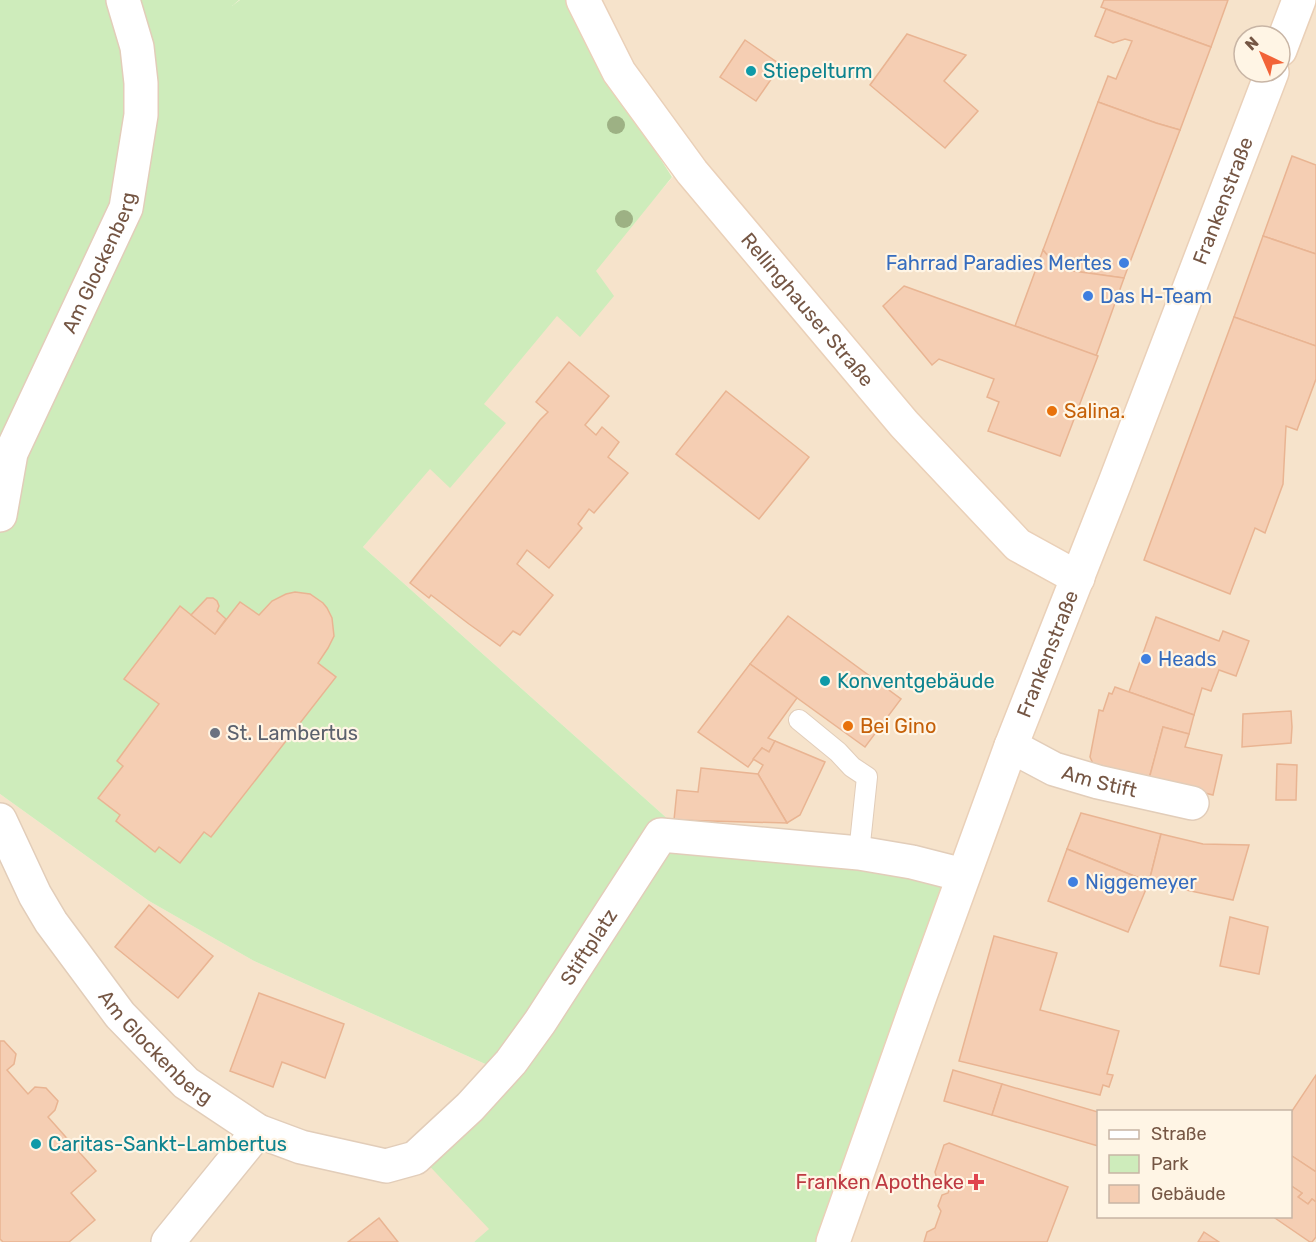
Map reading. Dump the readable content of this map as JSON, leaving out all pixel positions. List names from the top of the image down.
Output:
{
  "streets": {
    "street": [
      "Frankenstraße",
      "Am Glockenberg",
      "Rellinghauser Straße",
      "Am Stift",
      "Stiftplatz"
    ]
  },
  "crossings": [
    ["Frankenstraße", "Rellinghauser Straße"],
    ["Frankenstraße", "Am Stift"],
    ["Frankenstraße", "Stiftplatz"],
    ["Am Glockenberg", "Stiftplatz"]
  ],
  "places": {
    "other": [
      "Stiepelturm",
      "Fahrrad Paradies Mertes",
      "Das H-Team",
      "Salina.",
      "Heads",
      "Konventgebäude",
      "Bei Gino",
      "St. Lambertus",
      "Niggemeyer",
      "Caritas-Sankt-Lambertus"
    ],
    "health": ["Franken Apotheke"]
  },
  "legend": ["Straße", "Park", "Gebäude"],
  "north": "top left"
}
